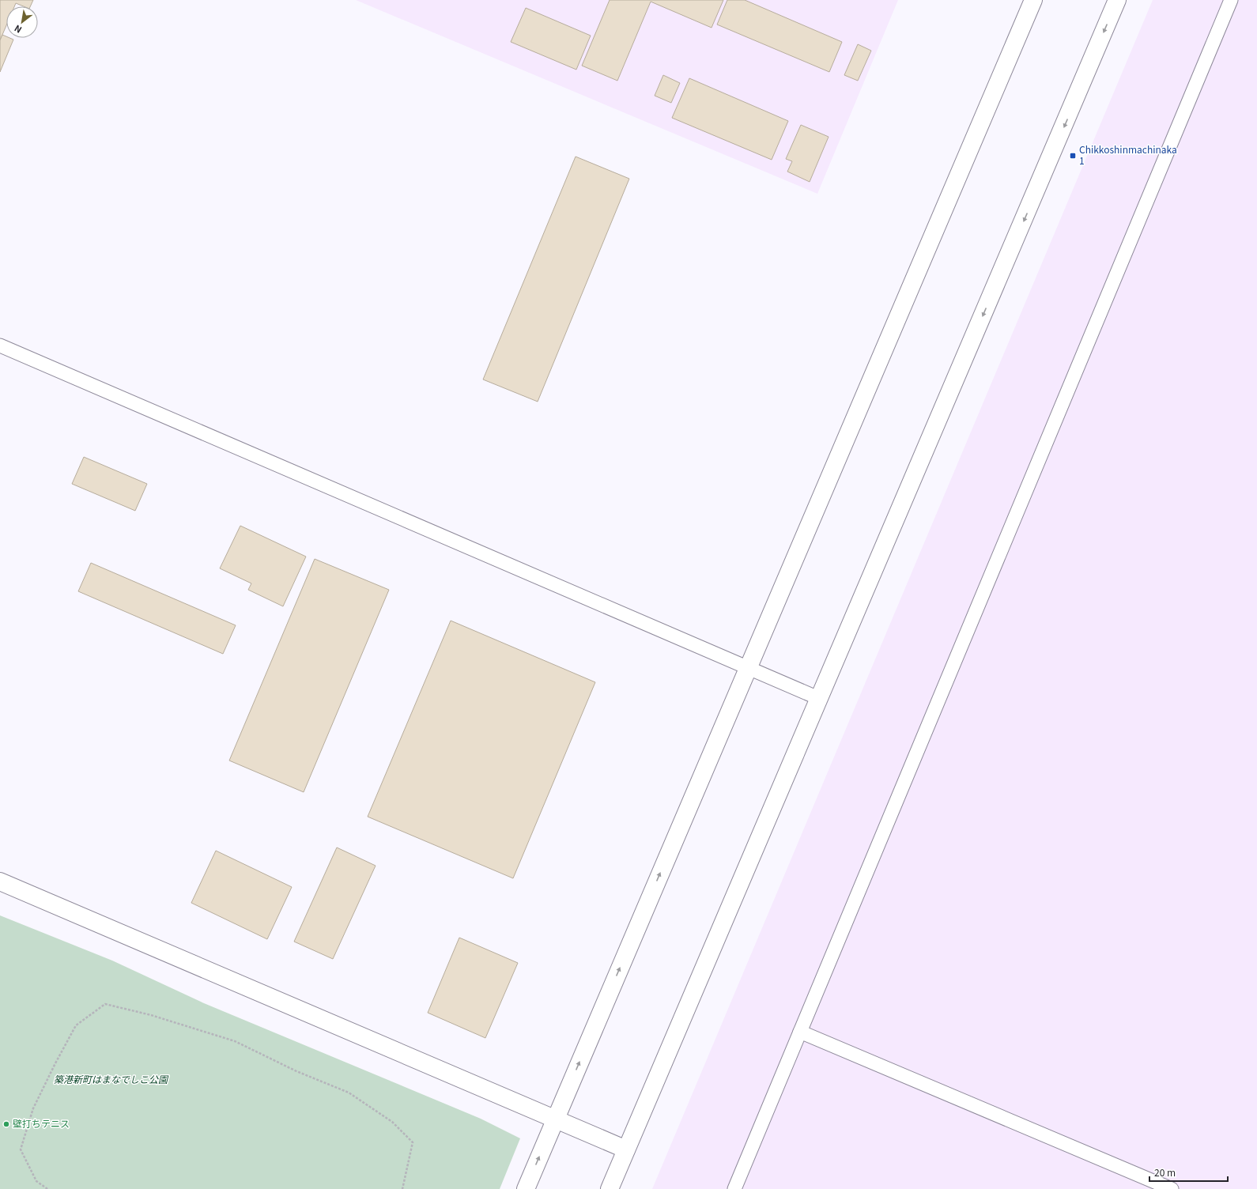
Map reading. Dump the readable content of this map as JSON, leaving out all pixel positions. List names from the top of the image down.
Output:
{
  "parks": ["築港新町はまなでしこ公園"],
  "places": {
    "transit": ["Chikkoshinmachinaka 1"],
    "other": ["壁打ちテニス"]
  },
  "scale_bar": "20 m",
  "north": "bottom left"
}
